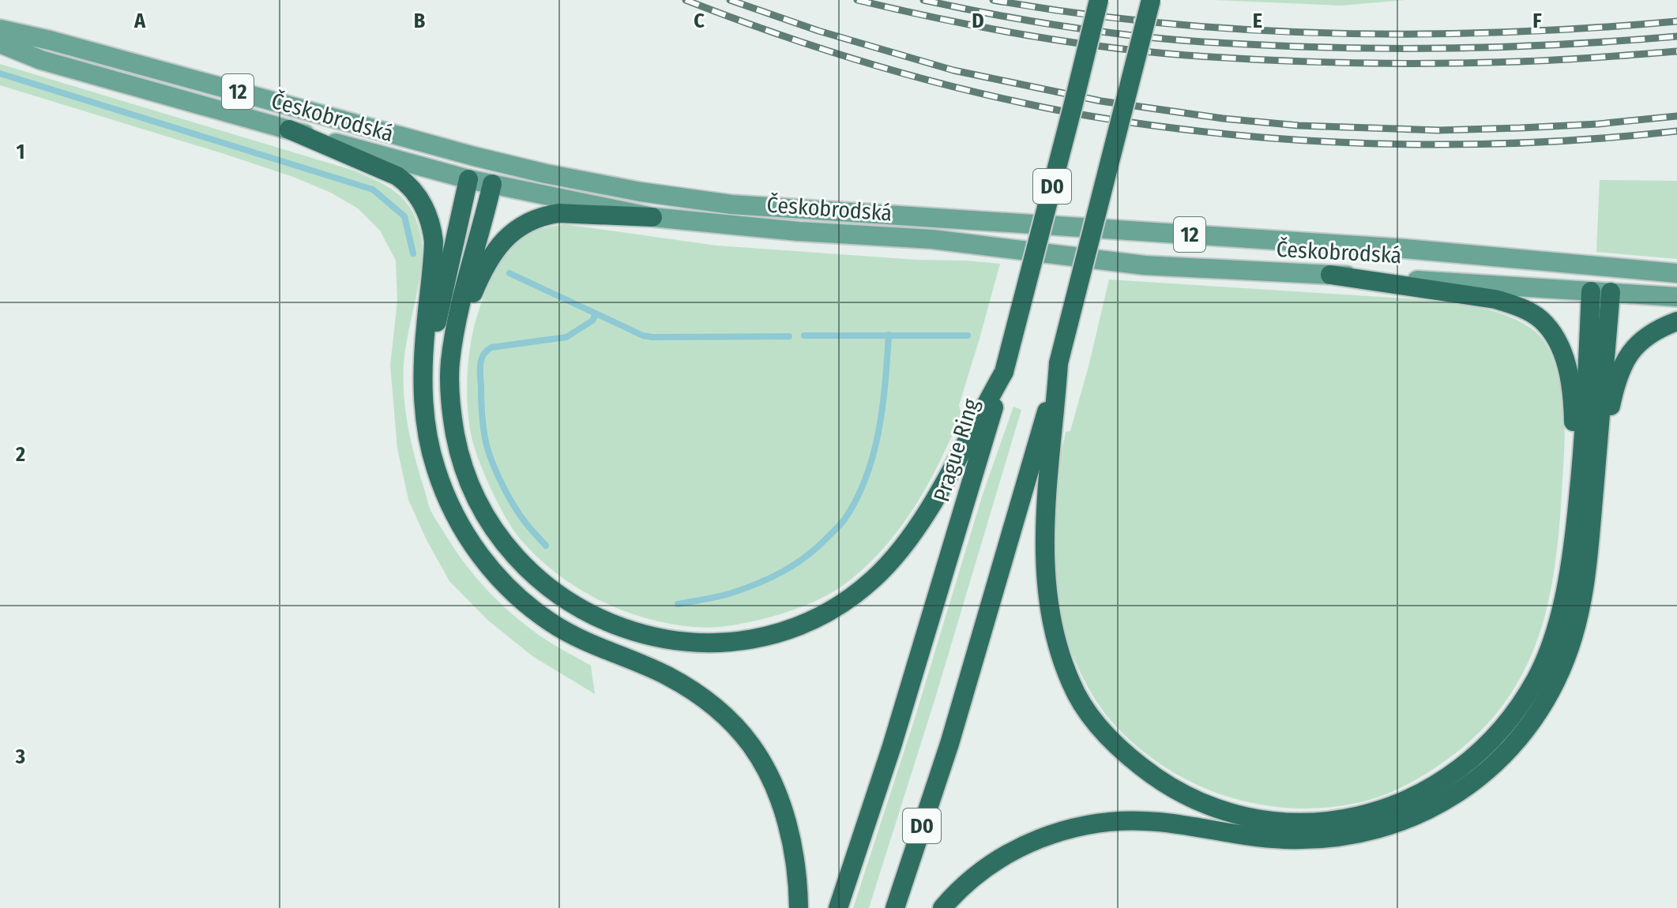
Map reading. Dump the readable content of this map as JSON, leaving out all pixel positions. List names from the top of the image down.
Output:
{
  "streets": {
    "highway": ["D0", "Prague Ring"],
    "main road": ["12", "Českobrodská"]
  },
  "crossings": [
    ["D0", "Prague Ring"]
  ],
  "grid": {
    "columns": [
      "A",
      "B",
      "C",
      "D",
      "E",
      "F"
    ],
    "rows": ["1", "2", "3"]
  }
}
